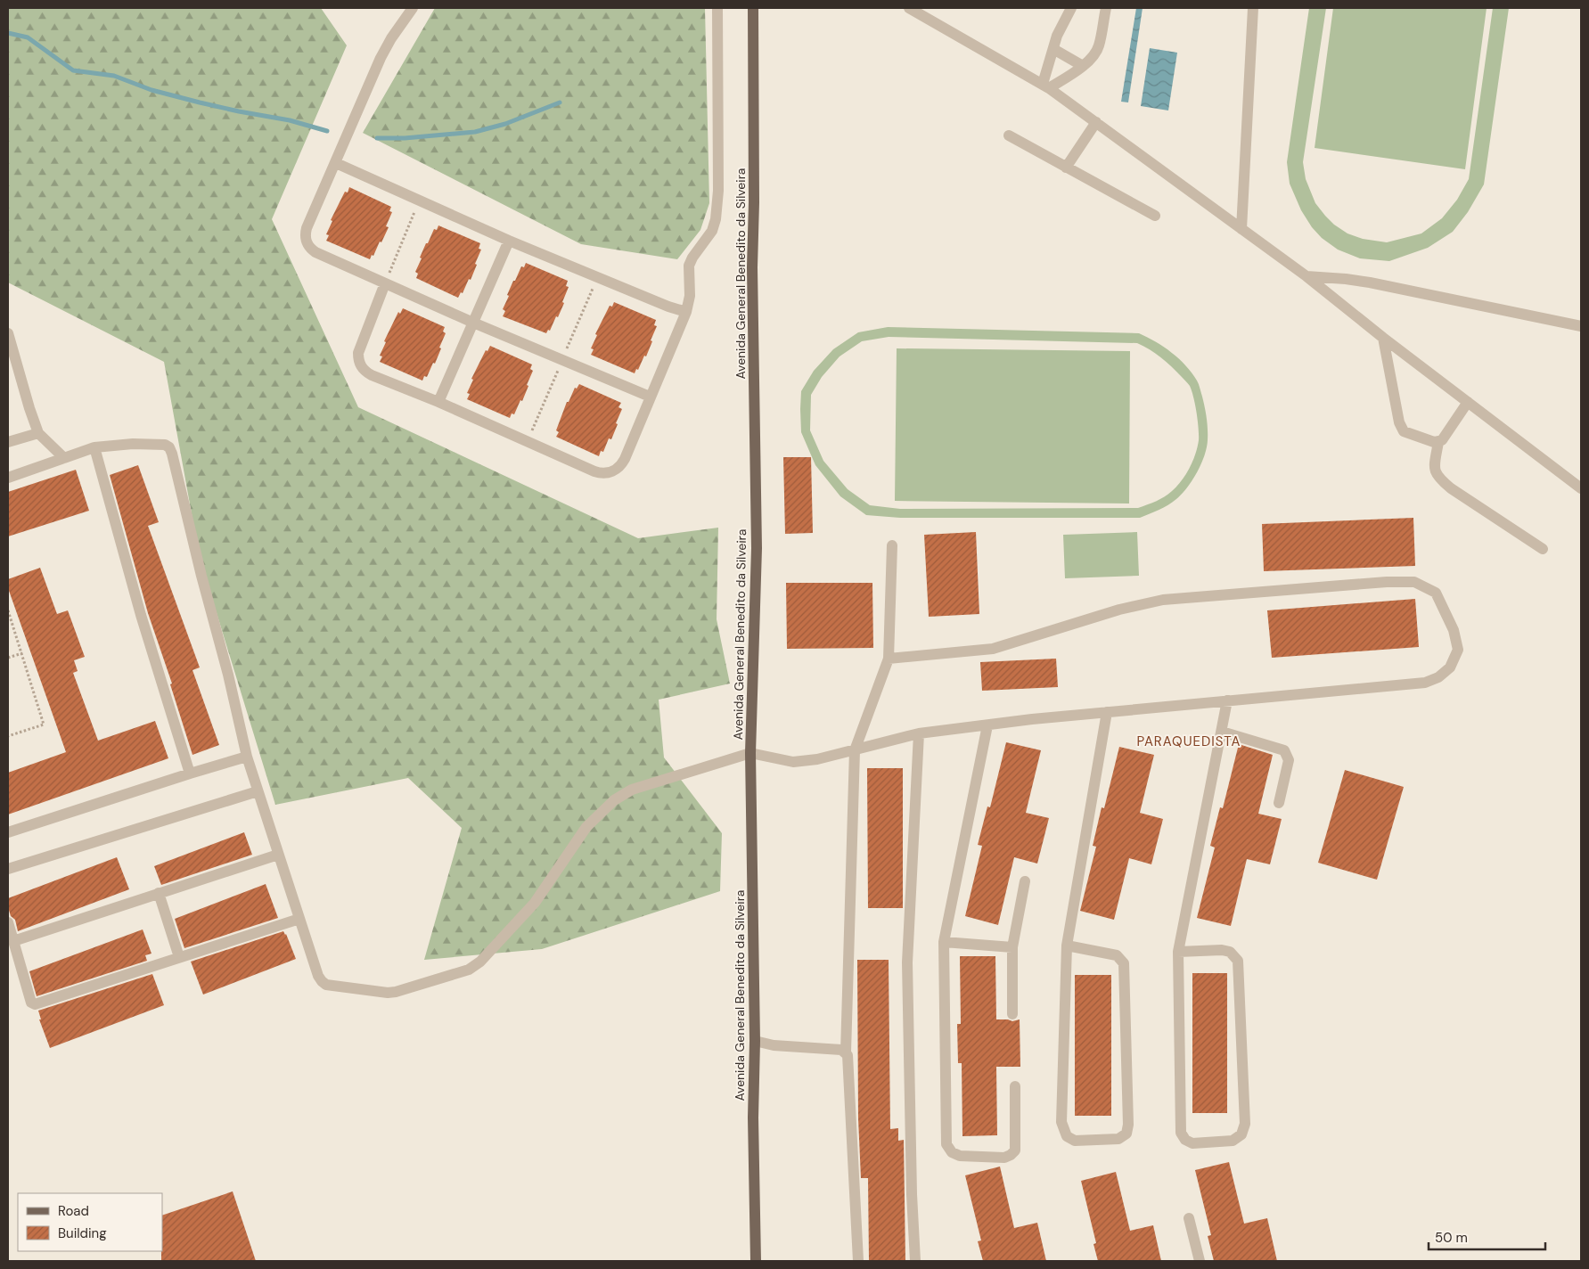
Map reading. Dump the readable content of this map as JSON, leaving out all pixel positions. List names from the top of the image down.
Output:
{
  "streets": {
    "main road": ["Avenida General Benedito da Silveira"]
  },
  "districts": ["PARAQUEDISTA"],
  "legend": ["Road", "Building"],
  "scale_bar": "50 m"
}
